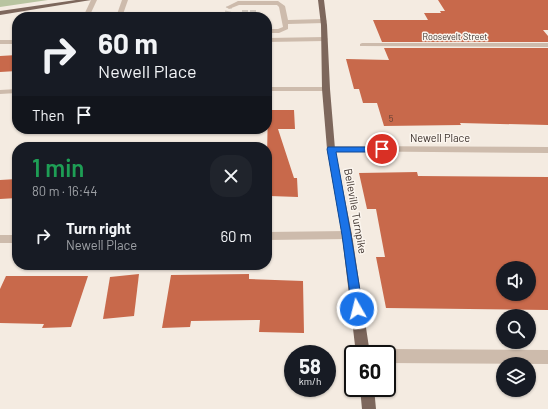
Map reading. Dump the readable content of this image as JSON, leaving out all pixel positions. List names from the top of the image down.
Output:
{
  "streets": {
    "main road": ["Belleville Turnpike"],
    "street": ["Roosevelt Street", "Newell Place"]
  },
  "crossings": [
    ["Newell Place", "Belleville Turnpike"]
  ],
  "house_numbers": ["5"],
  "page": {
    "turn": ["60 m", "Newell Place"],
    "then": "Then",
    "heading": ["1 min", "80 m · 16:44"],
    "list": [
      {
        "name": "Turn right",
        "note": "Newell Place",
        "value": "60 m"
      }
    ],
    "speed": "58 km/h",
    "limit": "60"
  }
}
